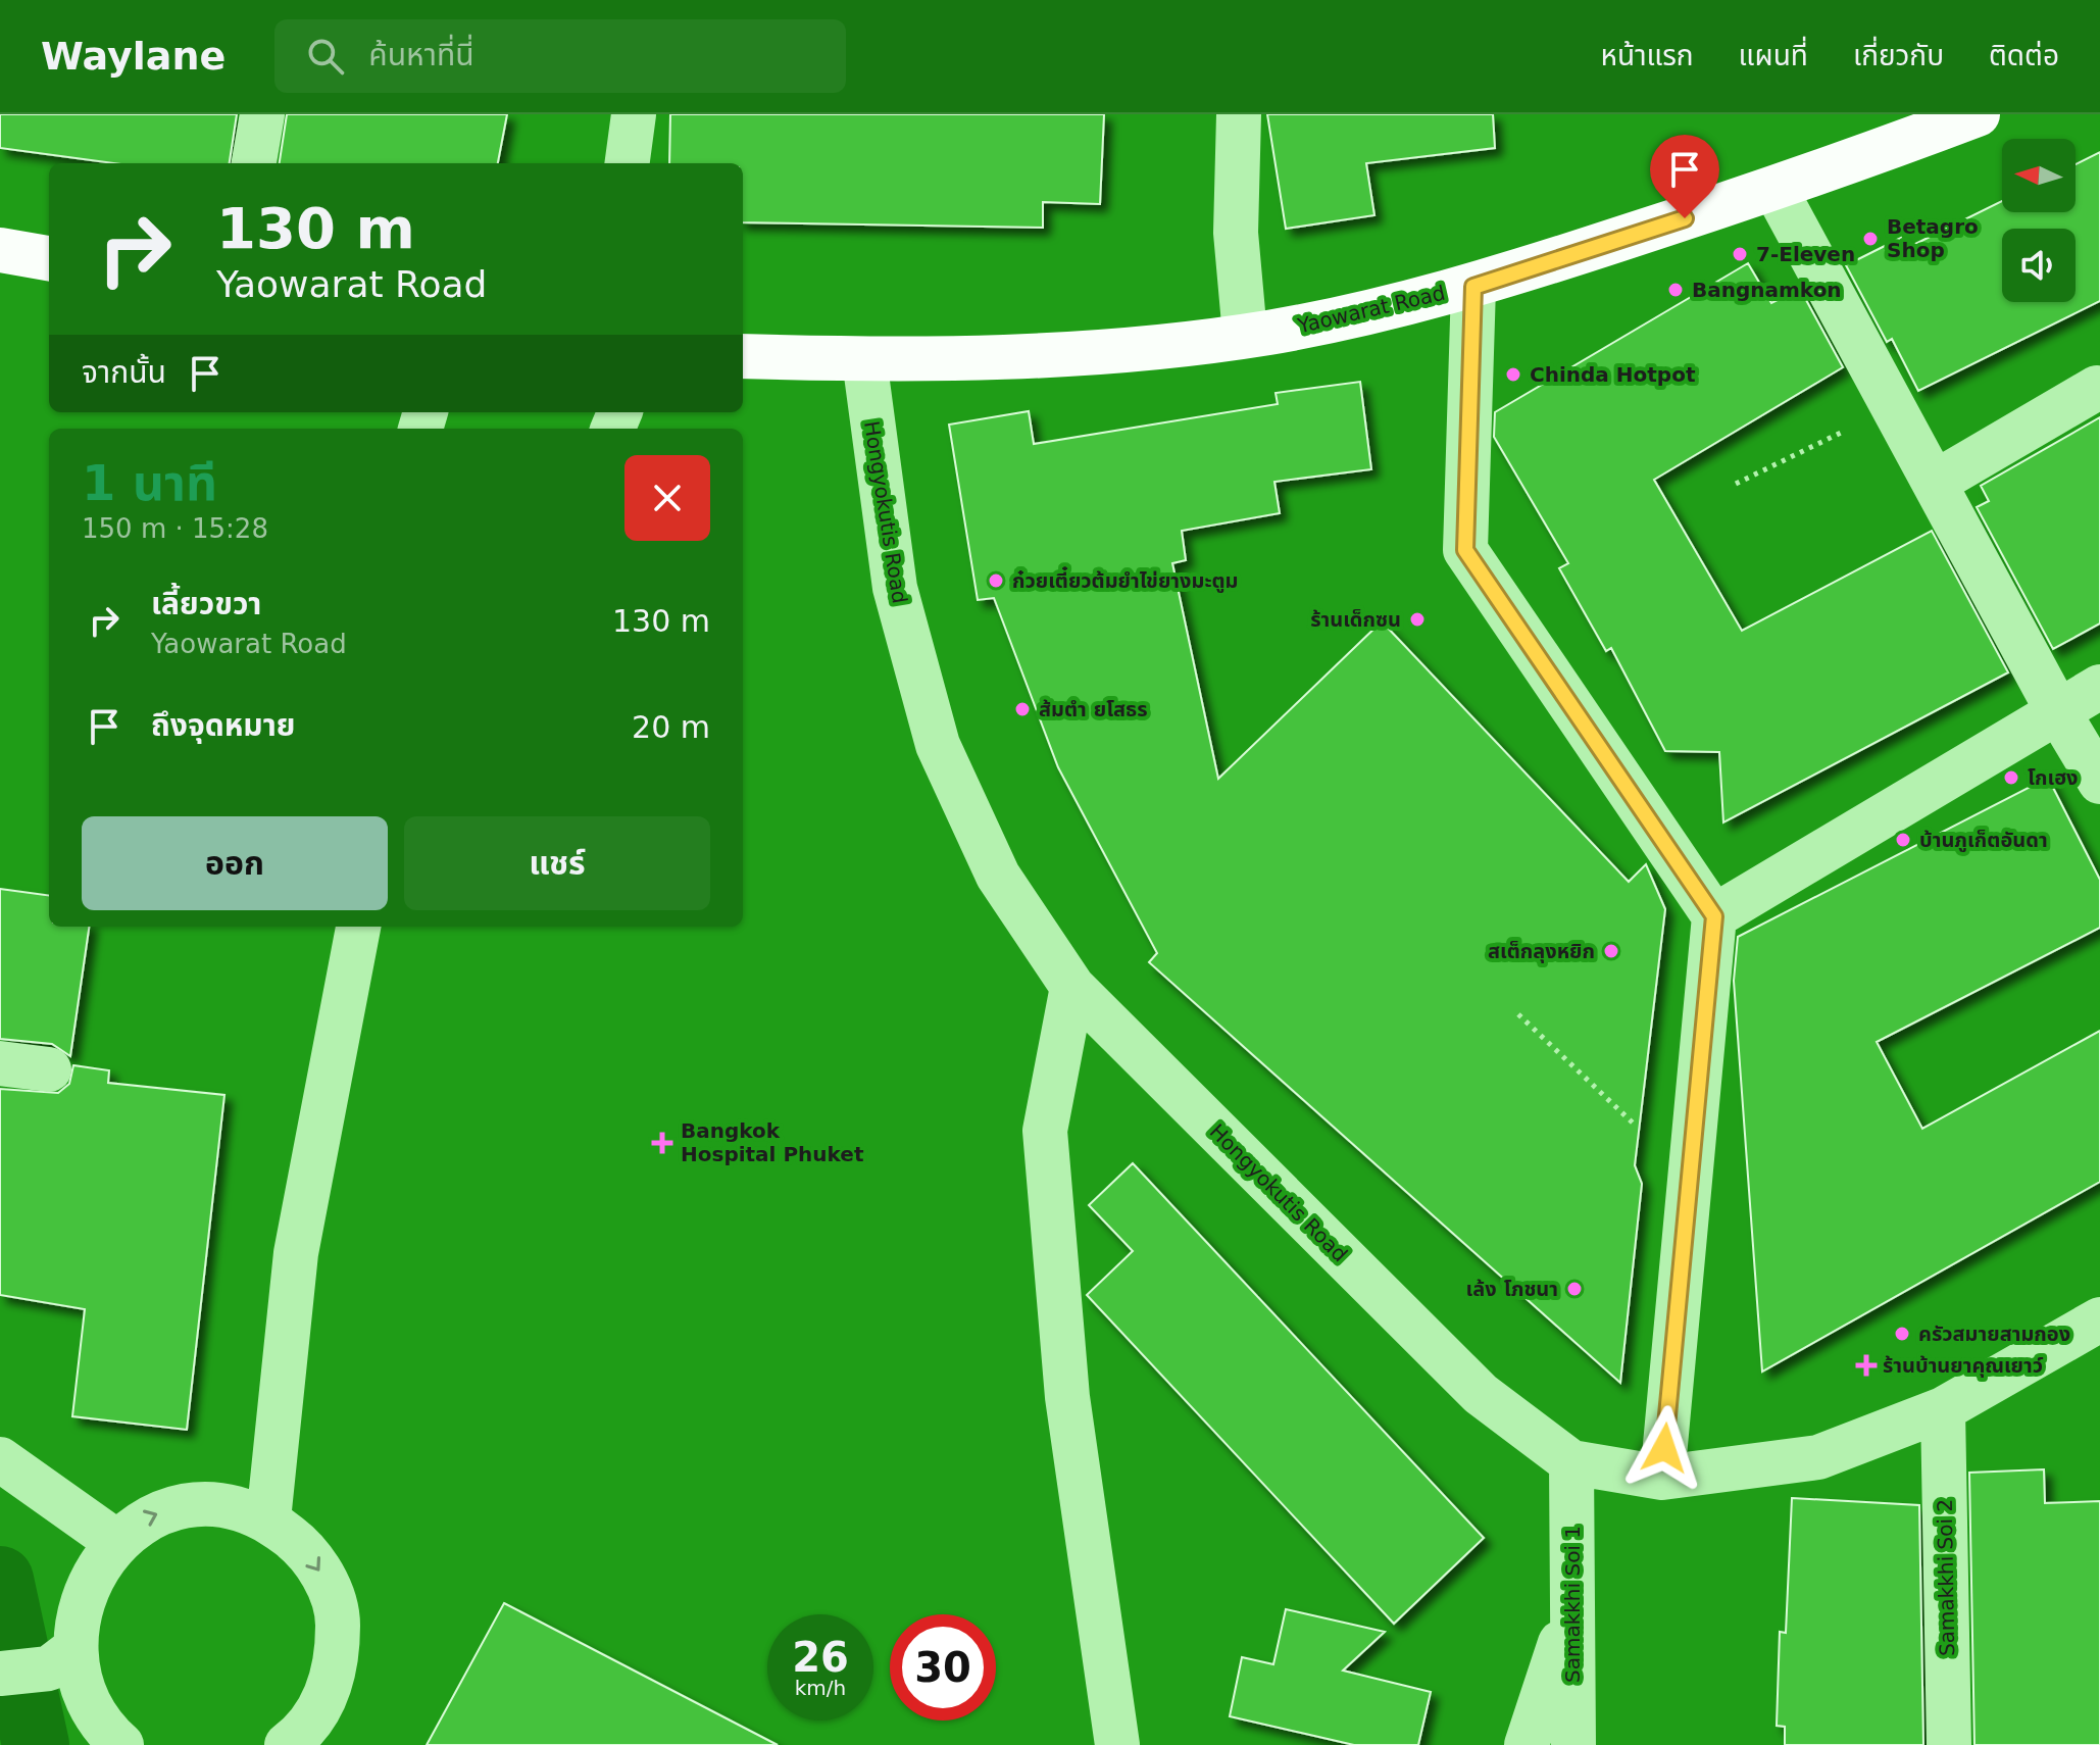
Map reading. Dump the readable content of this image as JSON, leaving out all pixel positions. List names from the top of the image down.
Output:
{
  "streets": {
    "main road": ["Yaowarat Road"],
    "street": ["Hongyokutis Road", "Samakkhi Soi 2", "Samakkhi Soi 1"]
  },
  "crossings": [
    ["Yaowarat Road", "Hongyokutis Road"],
    ["Hongyokutis Road", "Samakkhi Soi 2"],
    ["Hongyokutis Road", "Samakkhi Soi 1"]
  ],
  "places": {
    "other": [
      "Betagro Shop",
      "7-Eleven",
      "Bangnamkon",
      "Chinda Hotpot",
      "ก๋วยเตี๋ยวต้มยำไข่ยางมะตูม",
      "ร้านเด็กซน",
      "ส้มตำ ยโสธร",
      "โกเฮง",
      "บ้านภูเก็ตอันดา",
      "สเต็กลุงหยิก",
      "เล้ง โภชนา",
      "ครัวสมายสามกอง"
    ],
    "health": ["Bangkok Hospital Phuket", "ร้านบ้านยาคุณเยาว์"]
  },
  "north": "left",
  "page": {
    "header": "Waylane",
    "search": "ค้นหาที่นี่",
    "nav": [
      "หน้าแรก",
      "แผนที่",
      "เกี่ยวกับ",
      "ติดต่อ"
    ],
    "turn": ["130 m", "Yaowarat Road"],
    "then": "จากนั้น",
    "heading": ["1 นาที", "150 m · 15:28"],
    "list": [
      {
        "name": "เลี้ยวขวา",
        "note": "Yaowarat Road",
        "value": "130 m"
      },
      {
        "name": "ถึงจุดหมาย",
        "value": "20 m"
      }
    ],
    "buttons": ["ออก", "แชร์"],
    "speed": "26 km/h",
    "limit": "30"
  }
}
